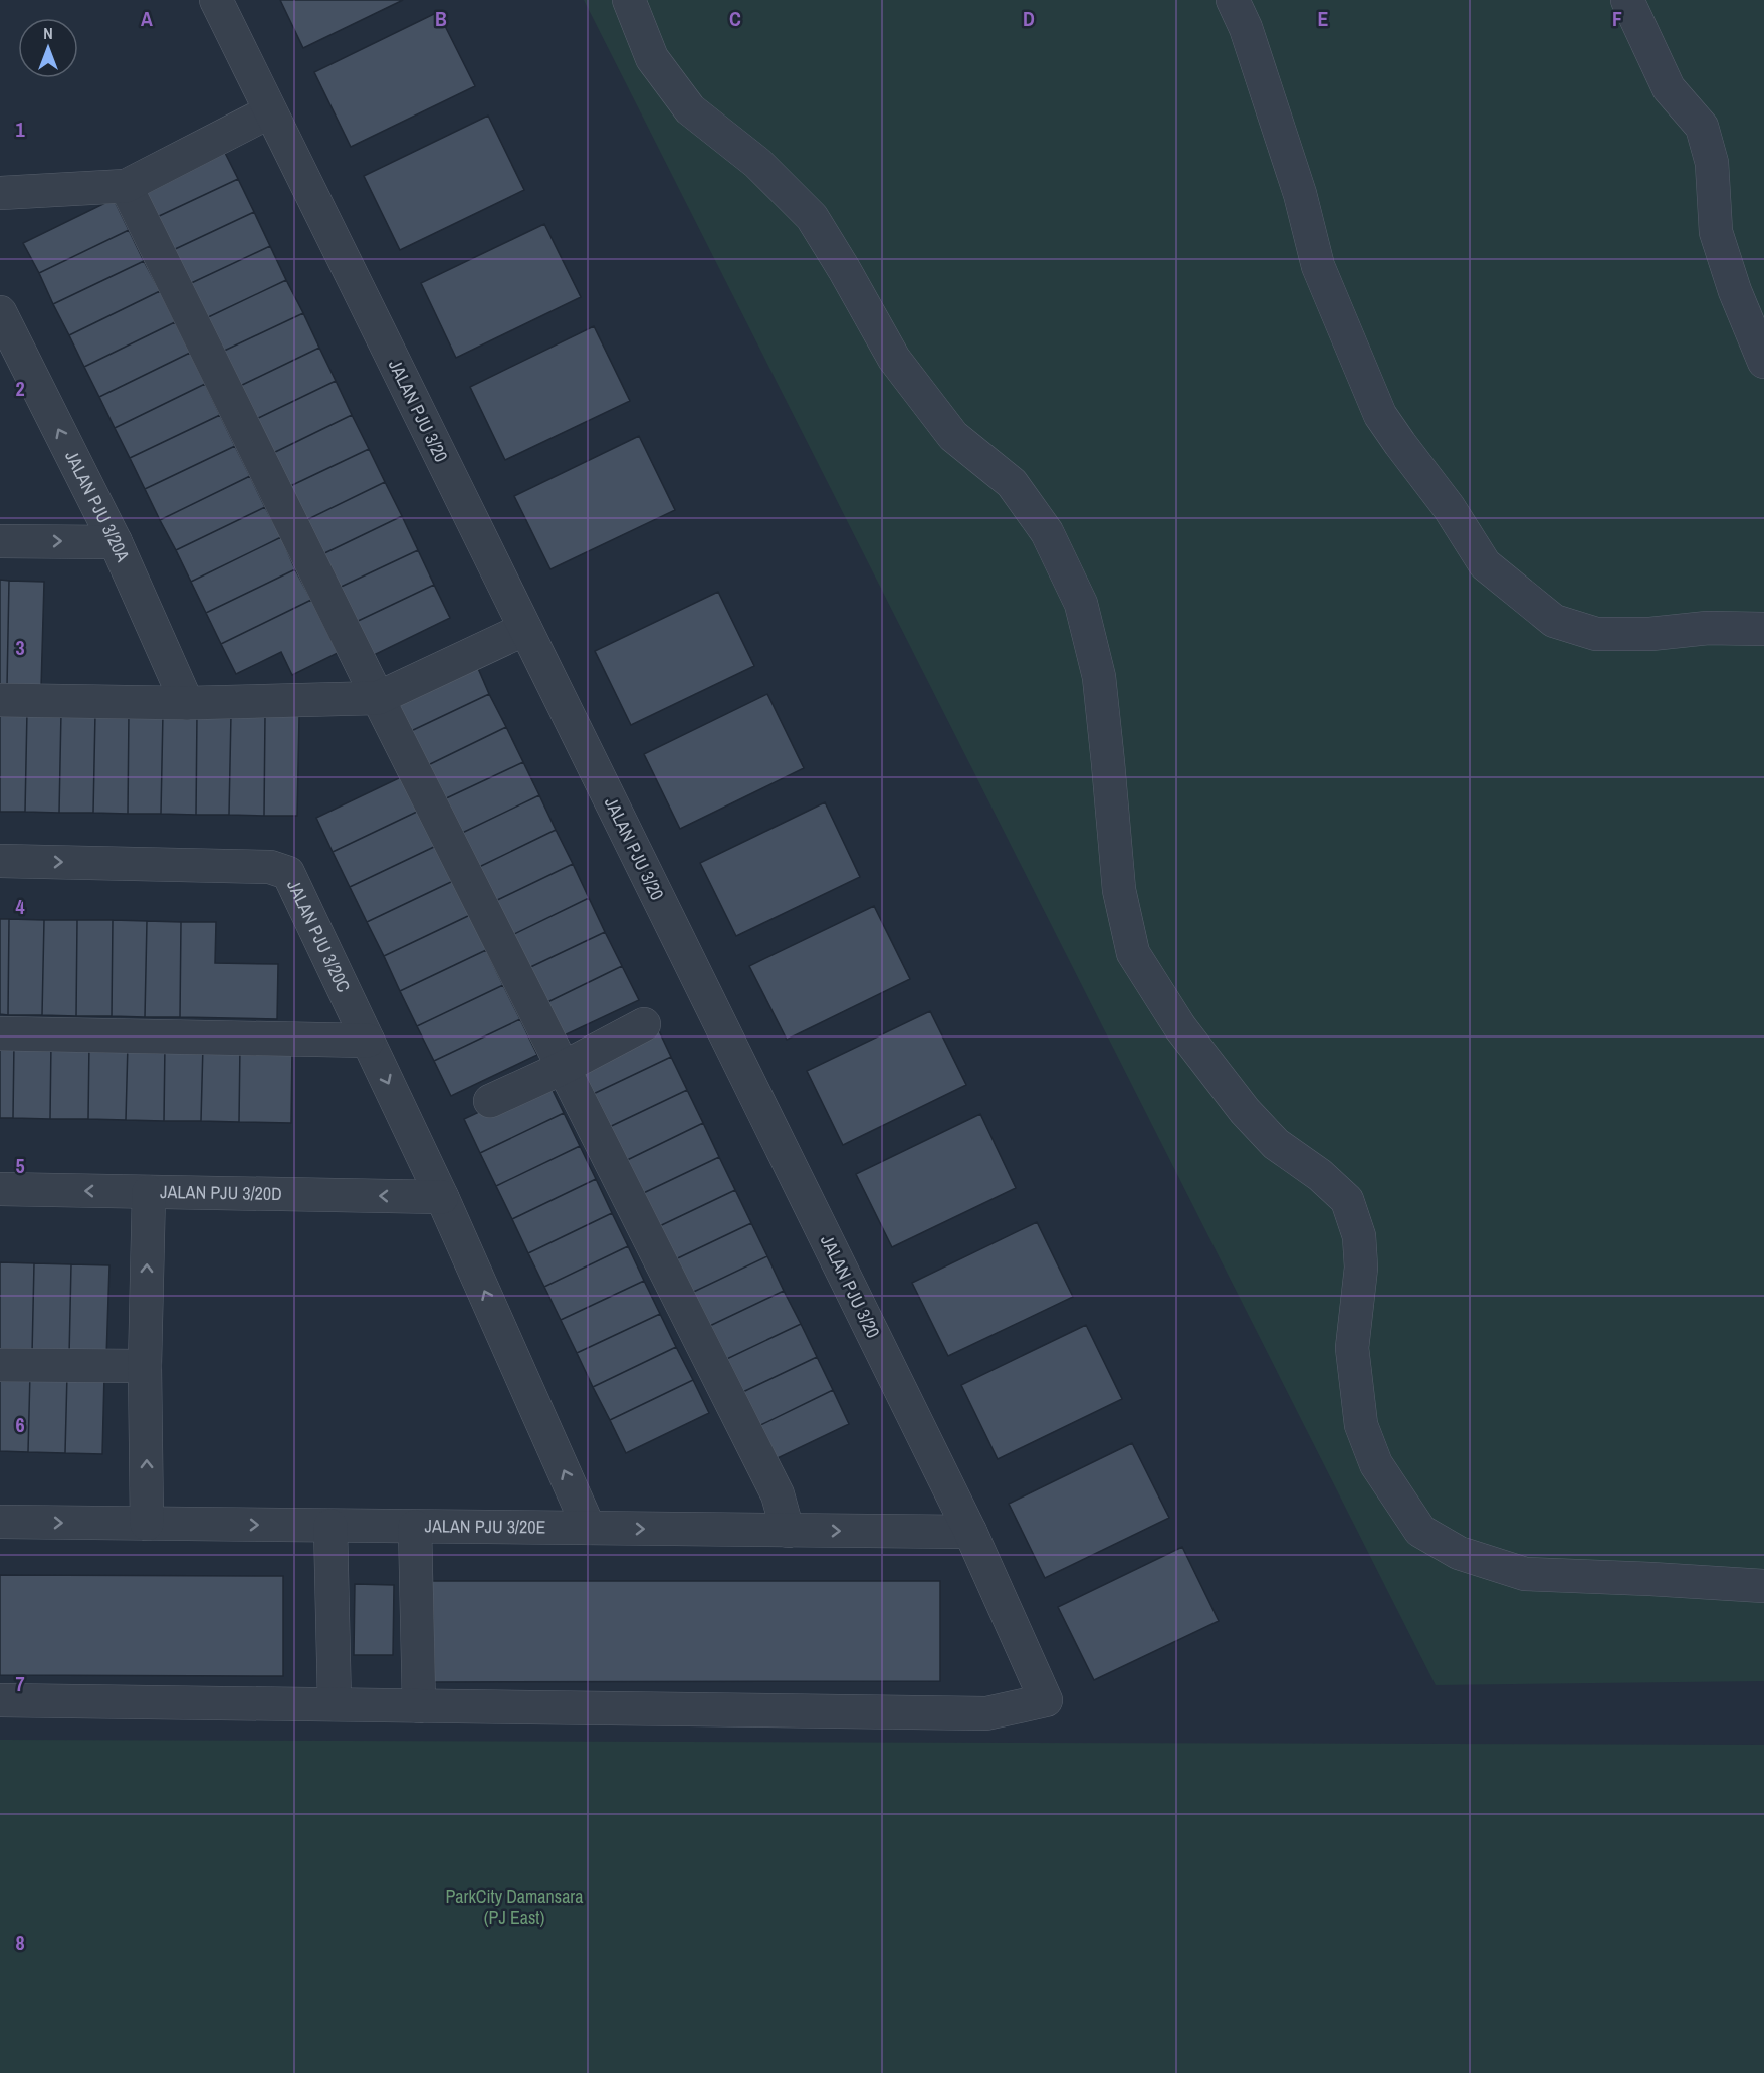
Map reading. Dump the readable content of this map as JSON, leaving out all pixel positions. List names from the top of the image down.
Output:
{
  "streets": {
    "street": [
      "JALAN PJU 3/20",
      "JALAN PJU 3/20A",
      "JALAN PJU 3/20C",
      "JALAN PJU 3/20D",
      "JALAN PJU 3/20E"
    ]
  },
  "crossings": [
    ["JALAN PJU 3/20", "JALAN PJU 3/20E"],
    ["JALAN PJU 3/20C", "JALAN PJU 3/20D"],
    ["JALAN PJU 3/20C", "JALAN PJU 3/20E"]
  ],
  "parks": ["ParkCity Damansara (PJ East)"],
  "north": "top",
  "grid": {
    "columns": [
      "A",
      "B",
      "C",
      "D",
      "E",
      "F"
    ],
    "rows": [
      "1",
      "2",
      "3",
      "4",
      "5",
      "6",
      "7",
      "8"
    ]
  }
}
